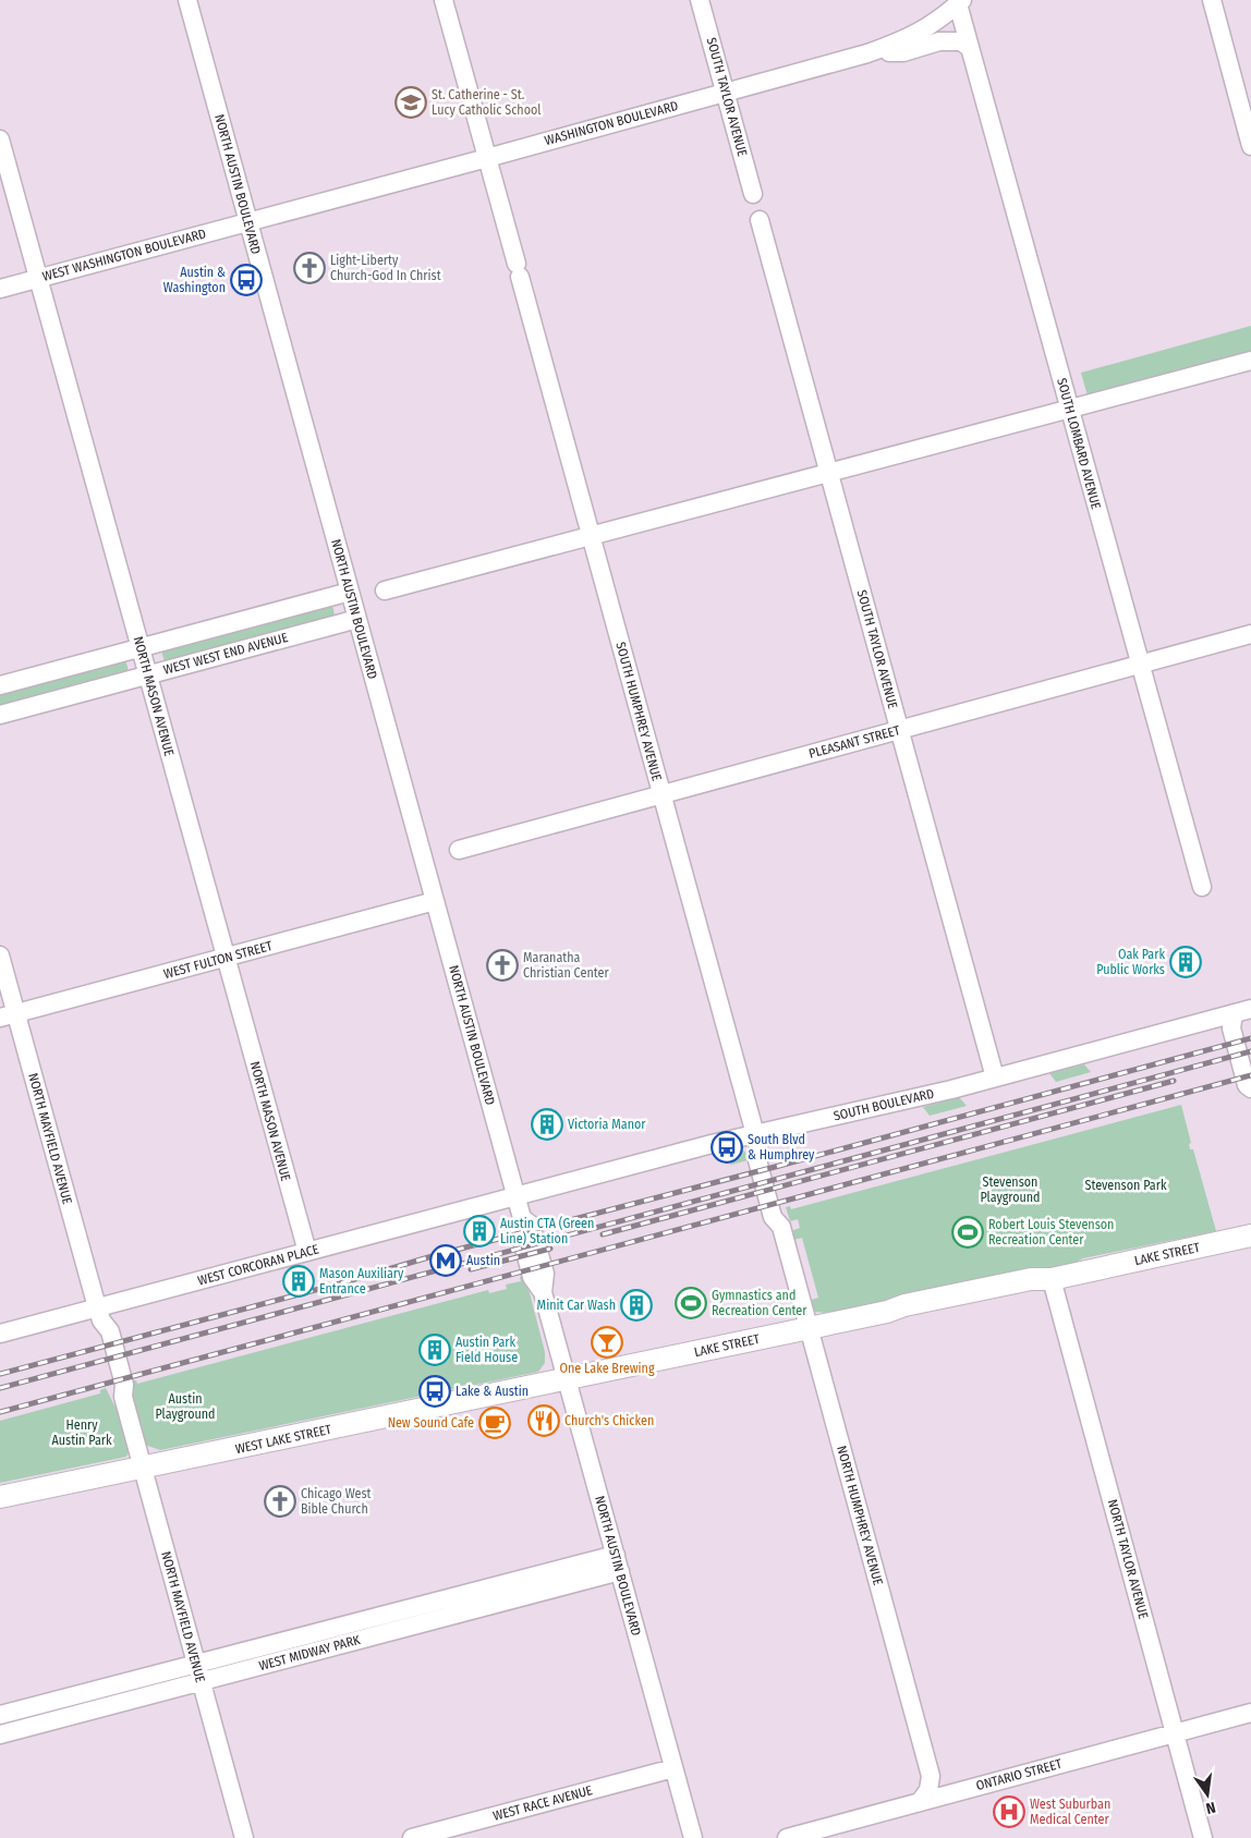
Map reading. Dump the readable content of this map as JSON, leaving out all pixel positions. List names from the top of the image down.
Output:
{
  "streets": {
    "main road": ["LAKE STREET", "WEST LAKE STREET"],
    "street": [
      "SOUTH TAYLOR AVENUE",
      "WASHINGTON BOULEVARD",
      "NORTH AUSTIN BOULEVARD",
      "WEST WASHINGTON BOULEVARD",
      "SOUTH LOMBARD AVENUE",
      "WEST WEST END AVENUE",
      "NORTH MASON AVENUE",
      "SOUTH HUMPHREY AVENUE",
      "PLEASANT STREET",
      "WEST FULTON STREET",
      "SOUTH BOULEVARD",
      "NORTH MAYFIELD AVENUE",
      "WEST CORCORAN PLACE",
      "NORTH HUMPHREY AVENUE",
      "NORTH TAYLOR AVENUE",
      "WEST MIDWAY PARK",
      "ONTARIO STREET",
      "WEST RACE AVENUE"
    ]
  },
  "crossings": [
    ["SOUTH TAYLOR AVENUE", "WASHINGTON BOULEVARD"],
    ["SOUTH TAYLOR AVENUE", "PLEASANT STREET"],
    ["SOUTH TAYLOR AVENUE", "SOUTH BOULEVARD"],
    ["WASHINGTON BOULEVARD", "NORTH AUSTIN BOULEVARD"],
    ["WASHINGTON BOULEVARD", "WEST WASHINGTON BOULEVARD"],
    ["WASHINGTON BOULEVARD", "SOUTH LOMBARD AVENUE"],
    ["WASHINGTON BOULEVARD", "SOUTH HUMPHREY AVENUE"],
    ["NORTH AUSTIN BOULEVARD", "WEST WASHINGTON BOULEVARD"],
    ["NORTH AUSTIN BOULEVARD", "WEST WEST END AVENUE"],
    ["NORTH AUSTIN BOULEVARD", "WEST FULTON STREET"],
    ["NORTH AUSTIN BOULEVARD", "SOUTH BOULEVARD"],
    ["NORTH AUSTIN BOULEVARD", "LAKE STREET"],
    ["NORTH AUSTIN BOULEVARD", "WEST CORCORAN PLACE"],
    ["NORTH AUSTIN BOULEVARD", "WEST LAKE STREET"],
    ["NORTH AUSTIN BOULEVARD", "WEST MIDWAY PARK"],
    ["NORTH AUSTIN BOULEVARD", "WEST RACE AVENUE"],
    ["WEST WASHINGTON BOULEVARD", "NORTH MASON AVENUE"],
    ["SOUTH LOMBARD AVENUE", "PLEASANT STREET"],
    ["WEST WEST END AVENUE", "NORTH MASON AVENUE"],
    ["NORTH MASON AVENUE", "WEST FULTON STREET"],
    ["NORTH MASON AVENUE", "WEST CORCORAN PLACE"],
    ["SOUTH HUMPHREY AVENUE", "PLEASANT STREET"],
    ["SOUTH HUMPHREY AVENUE", "SOUTH BOULEVARD"],
    ["SOUTH HUMPHREY AVENUE", "NORTH HUMPHREY AVENUE"],
    ["WEST FULTON STREET", "NORTH MAYFIELD AVENUE"],
    ["SOUTH BOULEVARD", "WEST CORCORAN PLACE"],
    ["SOUTH BOULEVARD", "NORTH HUMPHREY AVENUE"],
    ["NORTH MAYFIELD AVENUE", "WEST CORCORAN PLACE"],
    ["NORTH MAYFIELD AVENUE", "WEST LAKE STREET"],
    ["NORTH MAYFIELD AVENUE", "WEST MIDWAY PARK"],
    ["LAKE STREET", "WEST LAKE STREET"],
    ["LAKE STREET", "NORTH HUMPHREY AVENUE"],
    ["LAKE STREET", "NORTH TAYLOR AVENUE"],
    ["NORTH HUMPHREY AVENUE", "ONTARIO STREET"],
    ["NORTH TAYLOR AVENUE", "ONTARIO STREET"]
  ],
  "parks": [
    "Stevenson Playground",
    "Stevenson Park",
    "Austin Playground",
    "Henry Austin Park"
  ],
  "places": {
    "school or university": ["St. Catherine - St. Lucy Catholic School"],
    "church": ["Light-Liberty Church-God In Christ", "Maranatha Christian Center", "Chicago West Bible Church"],
    "bus stop": ["Austin & Washington", "South Blvd & Humphrey", "Lake & Austin"],
    "building": [
      "Oak Park Public Works",
      "Victoria Manor",
      "Austin CTA (Green Line) Station",
      "Mason Auxiliary Entrance",
      "Minit Car Wash",
      "Austin Park Field House"
    ],
    "sports": ["Robert Louis Stevenson Recreation Center", "Gymnastics and Recreation Center"],
    "metro station": ["Austin"],
    "bar": ["One Lake Brewing"],
    "restaurant": ["Church's Chicken"],
    "cafe": ["New Sound Cafe"],
    "hospital": ["West Suburban Medical Center"]
  },
  "north": "bottom"
}
